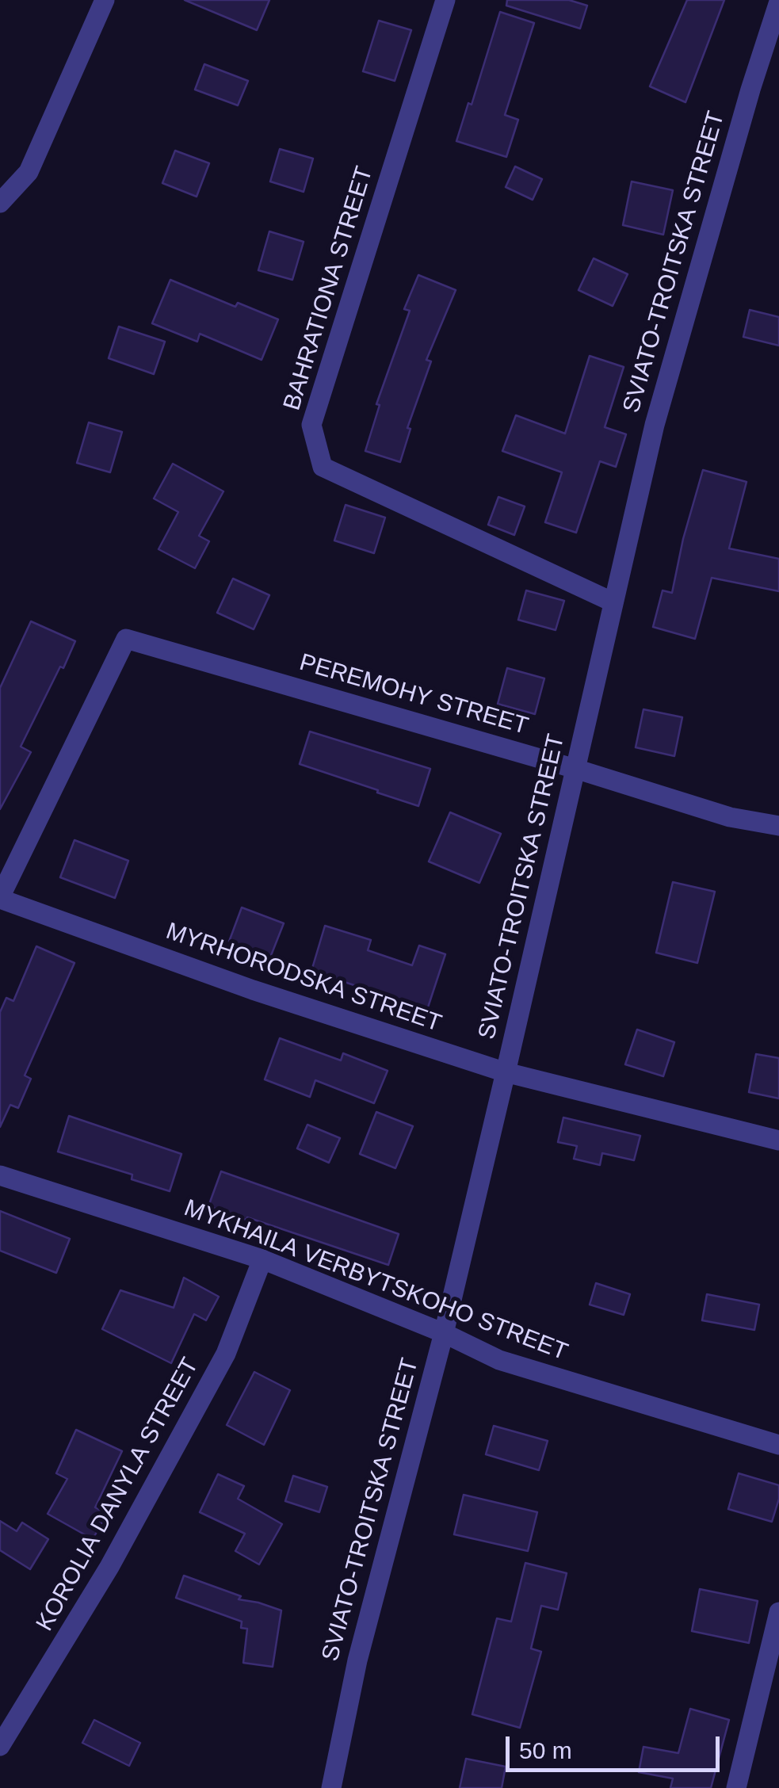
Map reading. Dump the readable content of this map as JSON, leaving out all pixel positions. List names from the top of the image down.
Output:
{
  "streets": {
    "street": [
      "SVIATO-TROITSKA STREET",
      "BAHRATIONA STREET",
      "PEREMOHY STREET",
      "MYRHORODSKA STREET",
      "MYKHAILA VERBYTSKOHO STREET",
      "KOROLIA DANYLA STREET"
    ]
  },
  "crossings": [
    ["SVIATO-TROITSKA STREET", "BAHRATIONA STREET"],
    ["SVIATO-TROITSKA STREET", "PEREMOHY STREET"],
    ["SVIATO-TROITSKA STREET", "MYRHORODSKA STREET"],
    ["SVIATO-TROITSKA STREET", "MYKHAILA VERBYTSKOHO STREET"],
    ["PEREMOHY STREET", "MYRHORODSKA STREET"],
    ["MYKHAILA VERBYTSKOHO STREET", "KOROLIA DANYLA STREET"]
  ],
  "scale_bar": "50 m"
}
